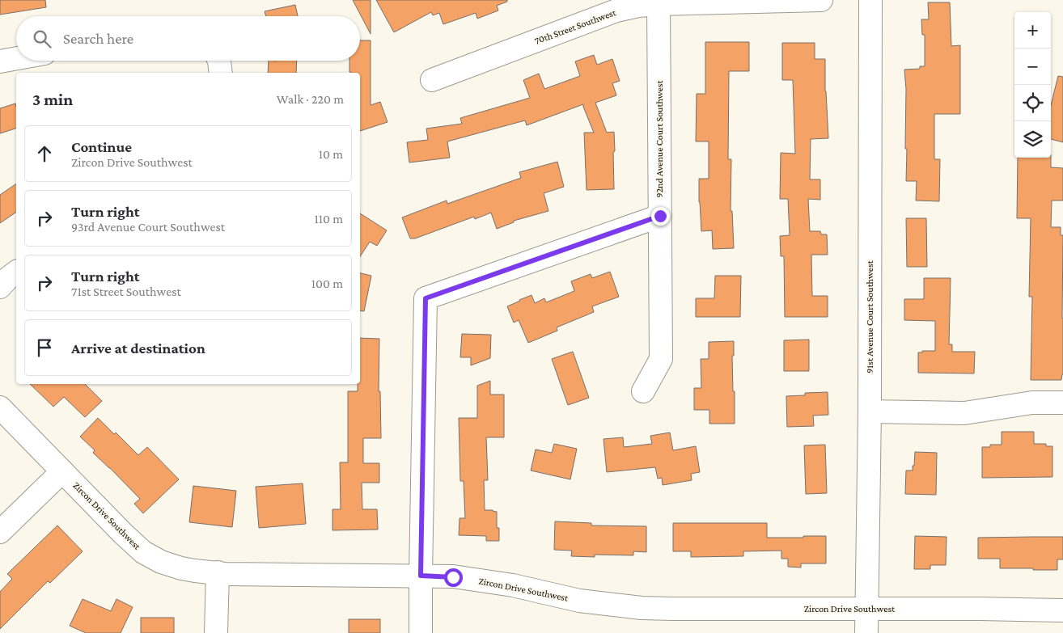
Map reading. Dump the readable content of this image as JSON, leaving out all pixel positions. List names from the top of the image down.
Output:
{
  "streets": {
    "street": [
      "70th Street Southwest",
      "92nd Avenue Court Southwest",
      "91st Avenue Court Southwest",
      "Zircon Drive Southwest"
    ]
  },
  "crossings": [
    ["70th Street Southwest", "92nd Avenue Court Southwest"],
    ["91st Avenue Court Southwest", "Zircon Drive Southwest"]
  ],
  "page": {
    "map_buttons": ["+", "−"],
    "search": "Search here",
    "heading": ["3 min", "Walk · 220 m"],
    "list": [
      ["Continue", "Zircon Drive Southwest", "10 m"],
      ["Turn right", "93rd Avenue Court Southwest", "110 m"],
      ["Turn right", "71st Street Southwest", "100 m"],
      "Arrive at destination"
    ]
  }
}
